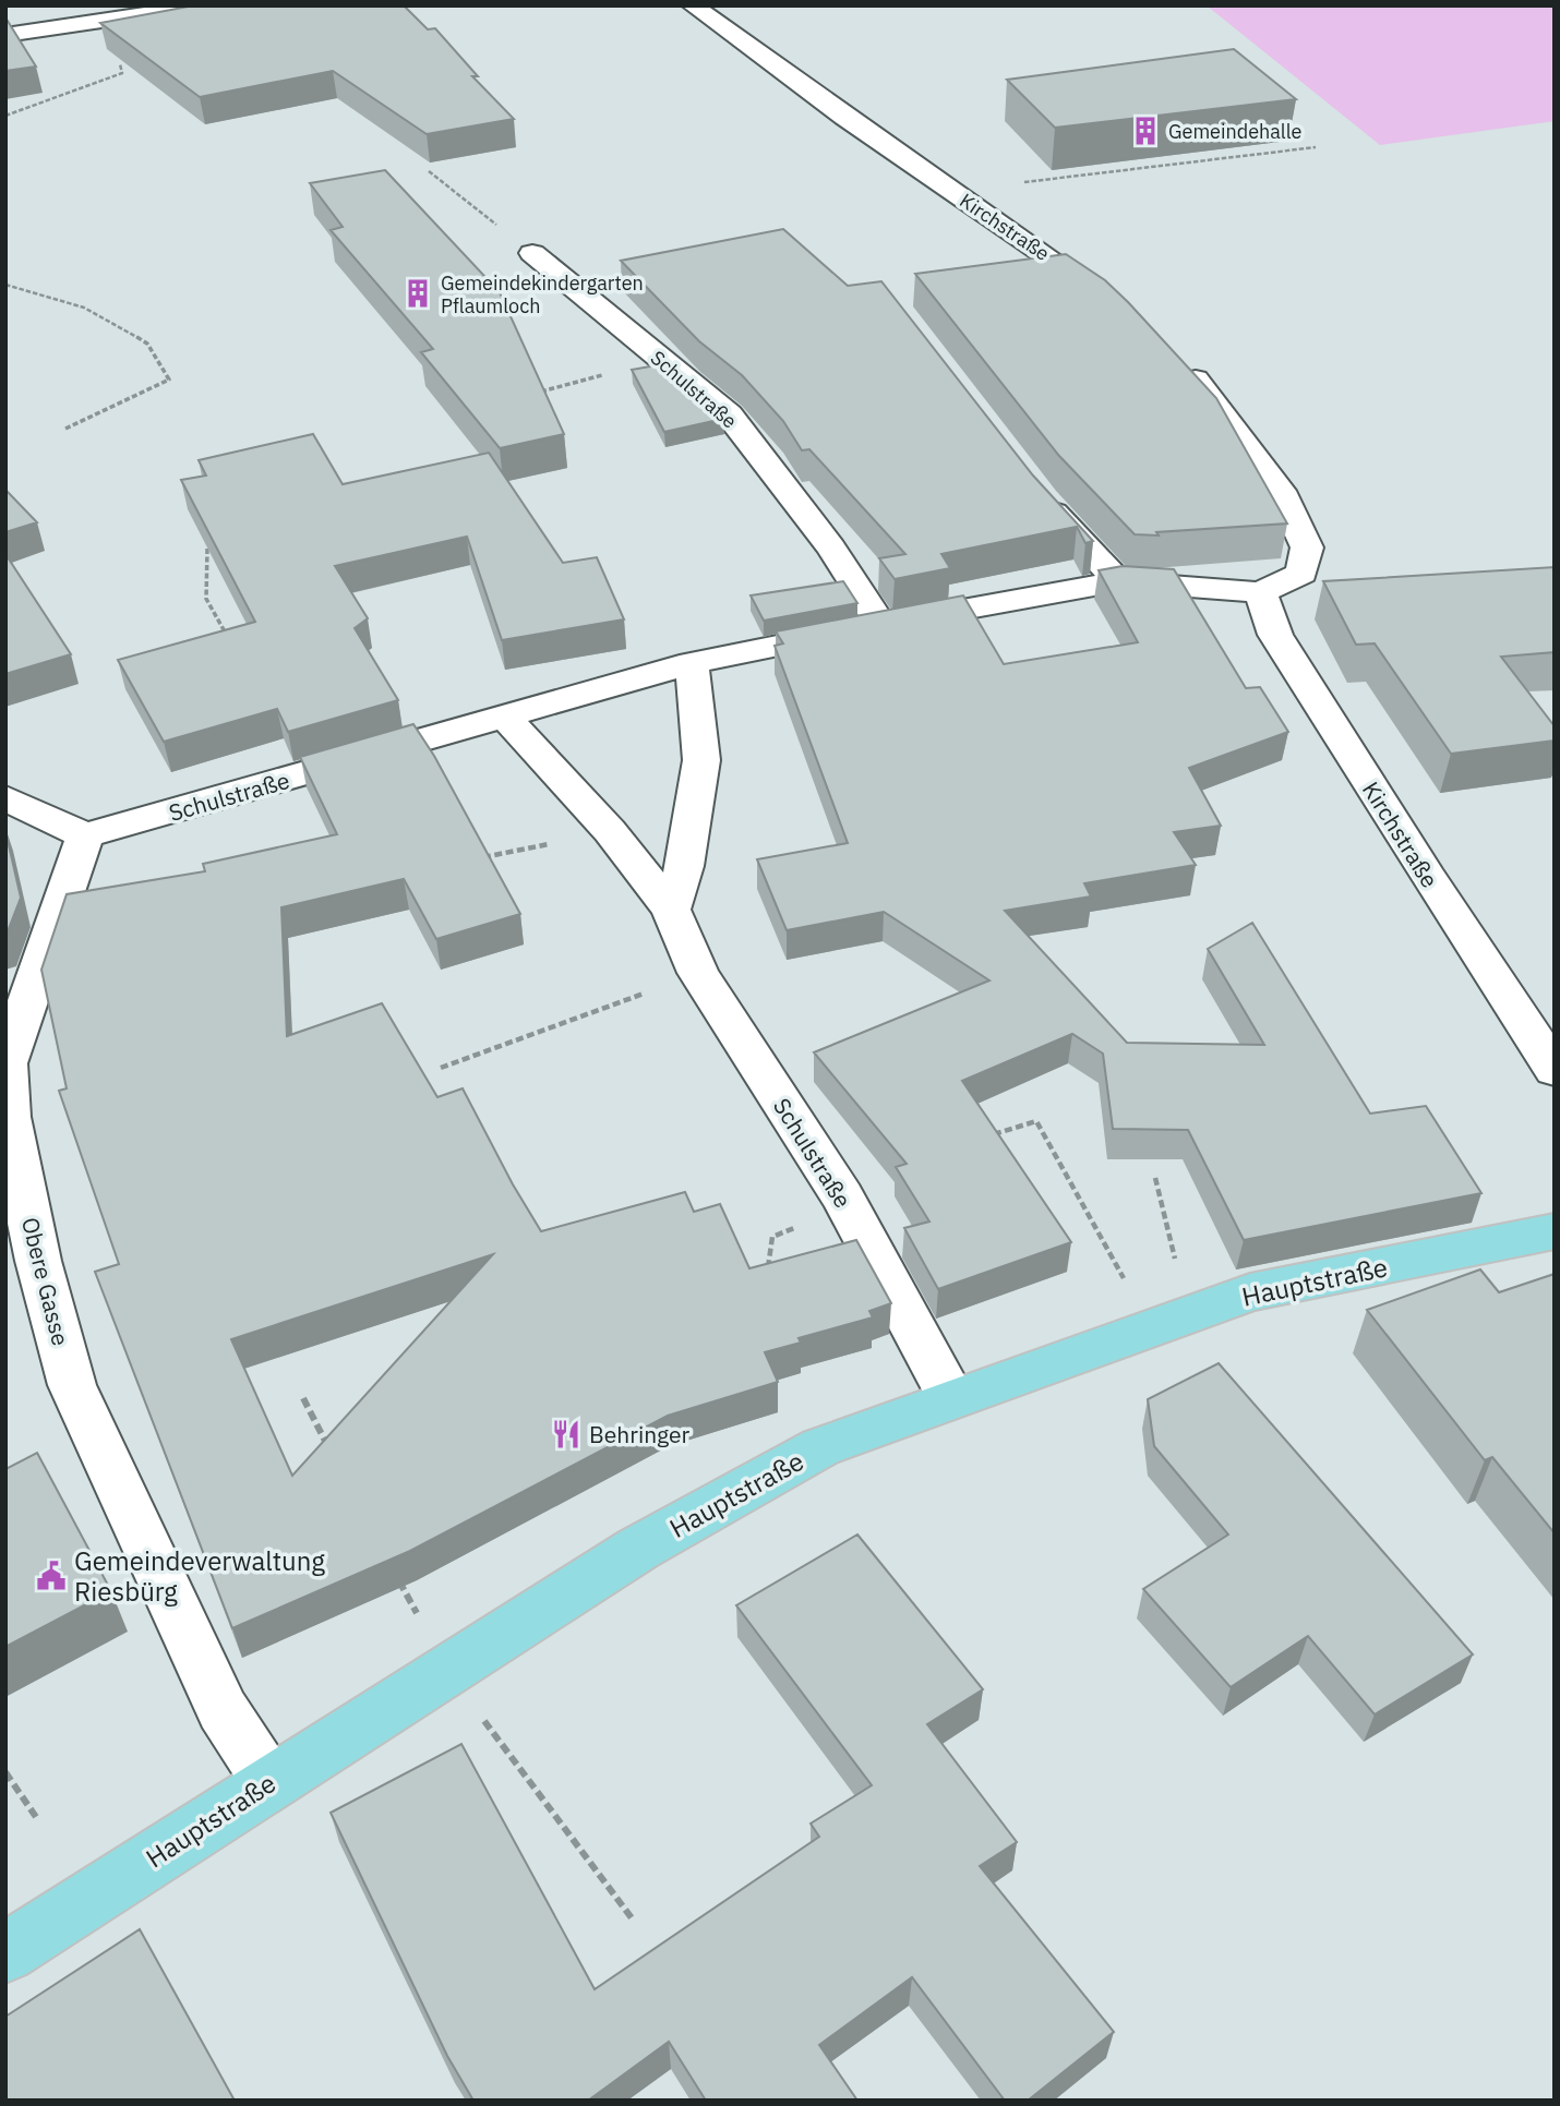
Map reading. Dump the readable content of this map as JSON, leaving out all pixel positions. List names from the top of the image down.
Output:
{
  "streets": {
    "main road": ["Hauptstraße"],
    "street": ["Kirchstraße", "Schulstraße", "Obere Gasse"]
  },
  "crossings": [
    ["Schulstraße", "Obere Gasse"],
    ["Schulstraße", "Hauptstraße"],
    ["Obere Gasse", "Hauptstraße"]
  ],
  "places": {
    "building": ["Gemeindehalle", "Gemeindekindergarten Pflaumloch"],
    "restaurant": ["Behringer"],
    "public building": ["Gemeindeverwaltung Riesbürg"]
  }
}
